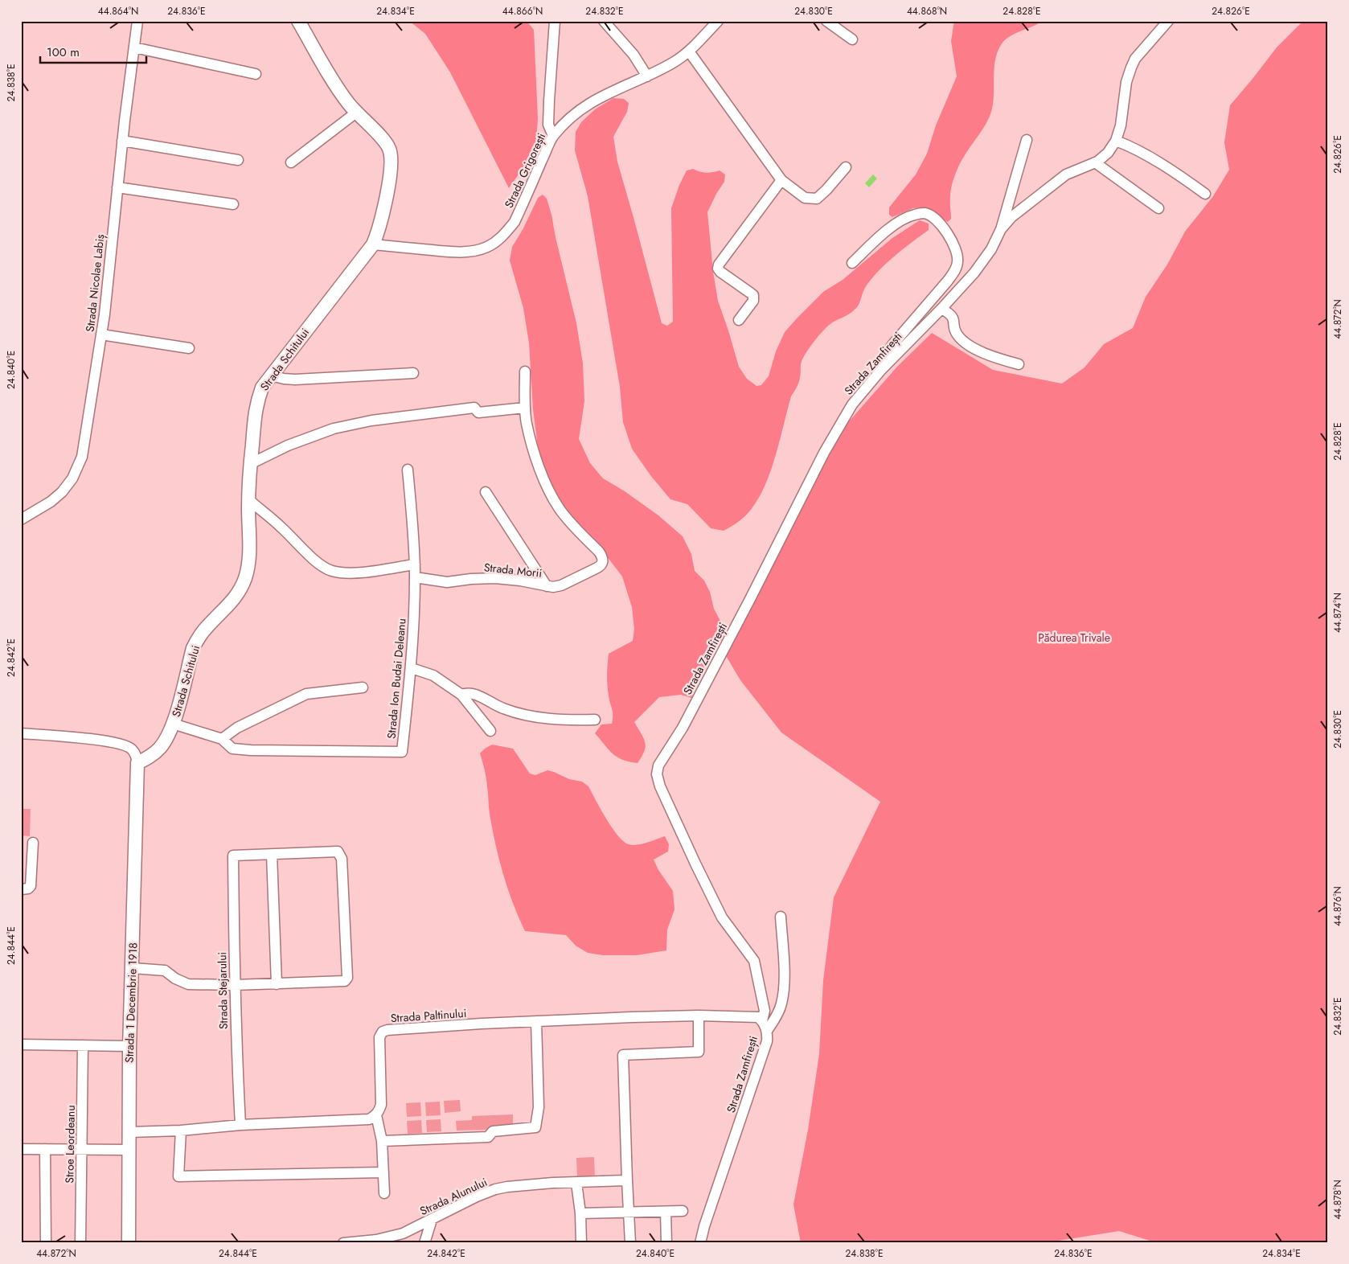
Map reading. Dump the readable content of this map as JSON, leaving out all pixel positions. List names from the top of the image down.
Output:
{
  "streets": {
    "main road": ["Strada Schitului", "Strada 1 Decembrie 1918"],
    "street": [
      "Strada Grigorești",
      "Strada Nicolae Labiș",
      "Strada Zamfirești",
      "Strada Morii",
      "Strada Ion Budai Deleanu",
      "Strada Stejarului",
      "Strada Paltinului",
      "Stroe Leordeanu",
      "Strada Alunului"
    ]
  },
  "crossings": [
    ["Strada Grigorești", "Strada Schitului"],
    ["Strada Schitului", "Strada Ion Budai Deleanu"],
    ["Strada Schitului", "Strada 1 Decembrie 1918"],
    ["Strada Zamfirești", "Strada Paltinului"],
    ["Strada Morii", "Strada Ion Budai Deleanu"]
  ],
  "parks": ["Pădurea Trivale"],
  "scale_bar": "100 m",
  "coordinates": [
    "44.864°N",
    "24.836°E",
    "24.834°E",
    "44.866°N",
    "24.832°E",
    "24.830°E",
    "44.868°N",
    "24.828°E",
    "24.826°E",
    "24.838°E",
    "44.872°N",
    "24.840°E",
    "44.874°N",
    "24.842°E",
    "44.876°N",
    "24.844°E",
    "44.878°N"
  ]
}
